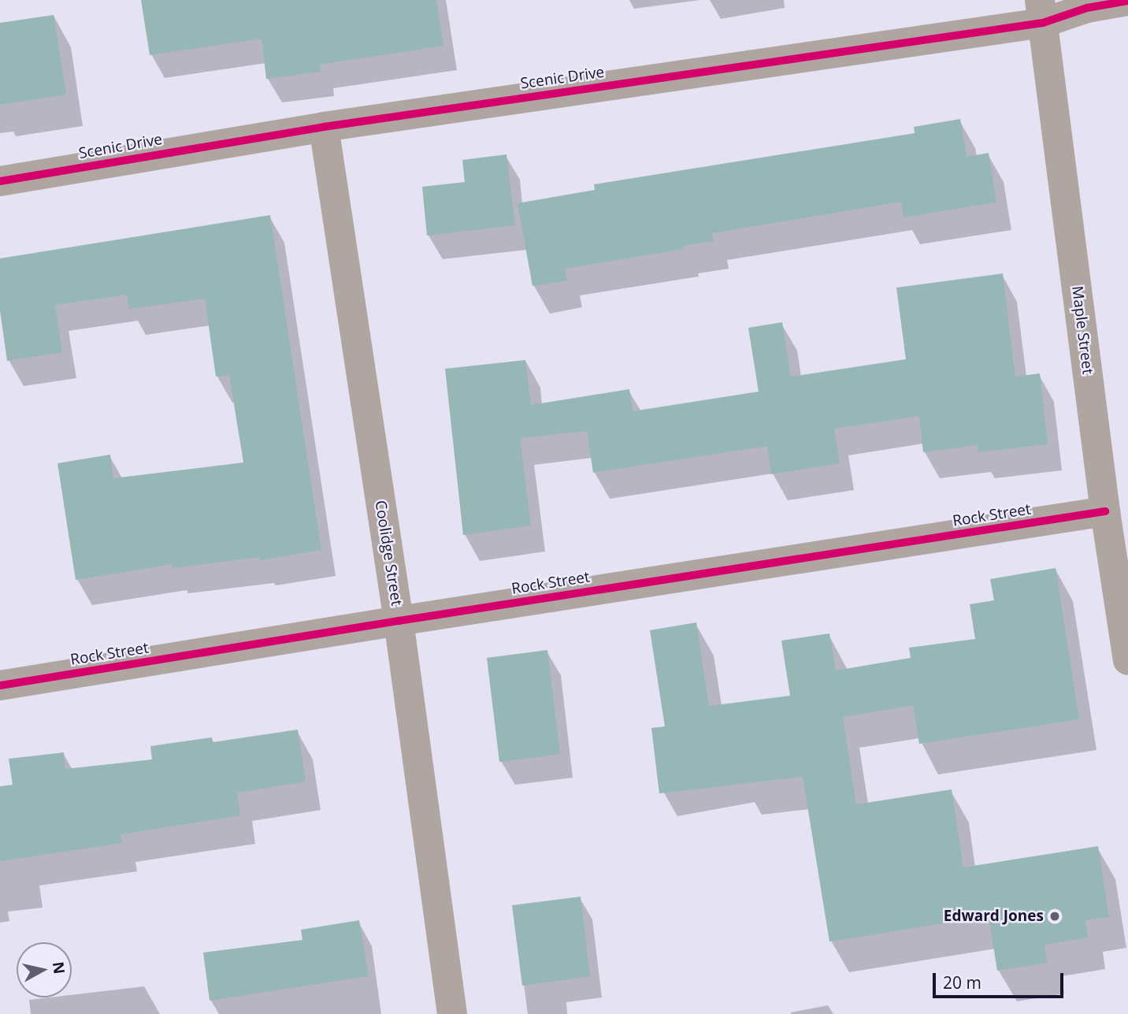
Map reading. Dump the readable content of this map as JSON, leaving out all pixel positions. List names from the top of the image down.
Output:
{
  "streets": {
    "street": [
      "Scenic Drive",
      "Maple Street",
      "Rock Street",
      "Coolidge Street"
    ]
  },
  "crossings": [
    ["Scenic Drive", "Maple Street"],
    ["Scenic Drive", "Coolidge Street"],
    ["Maple Street", "Rock Street"],
    ["Rock Street", "Coolidge Street"]
  ],
  "places": ["Edward Jones"],
  "scale_bar": "20 m",
  "north": "right"
}
